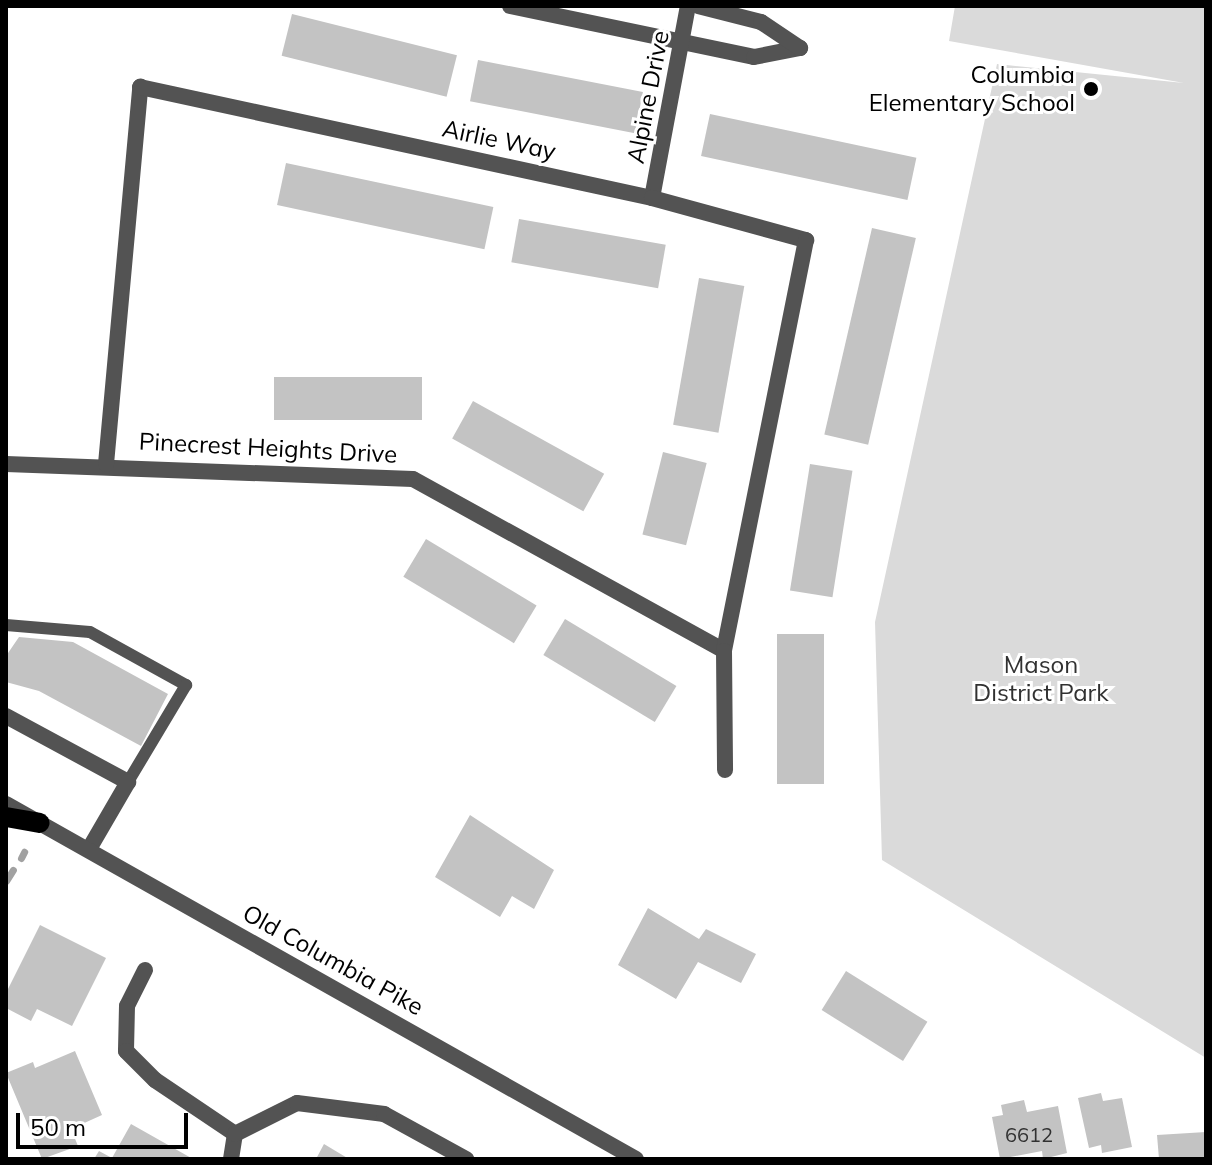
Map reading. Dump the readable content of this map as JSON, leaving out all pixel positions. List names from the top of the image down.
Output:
{
  "streets": {
    "street": [
      "Alpine Drive",
      "Airlie Way",
      "Pinecrest Heights Drive",
      "Old Columbia Pike"
    ]
  },
  "crossings": [
    ["Alpine Drive", "Airlie Way"],
    ["Airlie Way", "Pinecrest Heights Drive"]
  ],
  "parks": ["Mason District Park"],
  "places": ["Columbia Elementary School"],
  "house_numbers": ["6612"],
  "scale_bar": "50 m"
}
